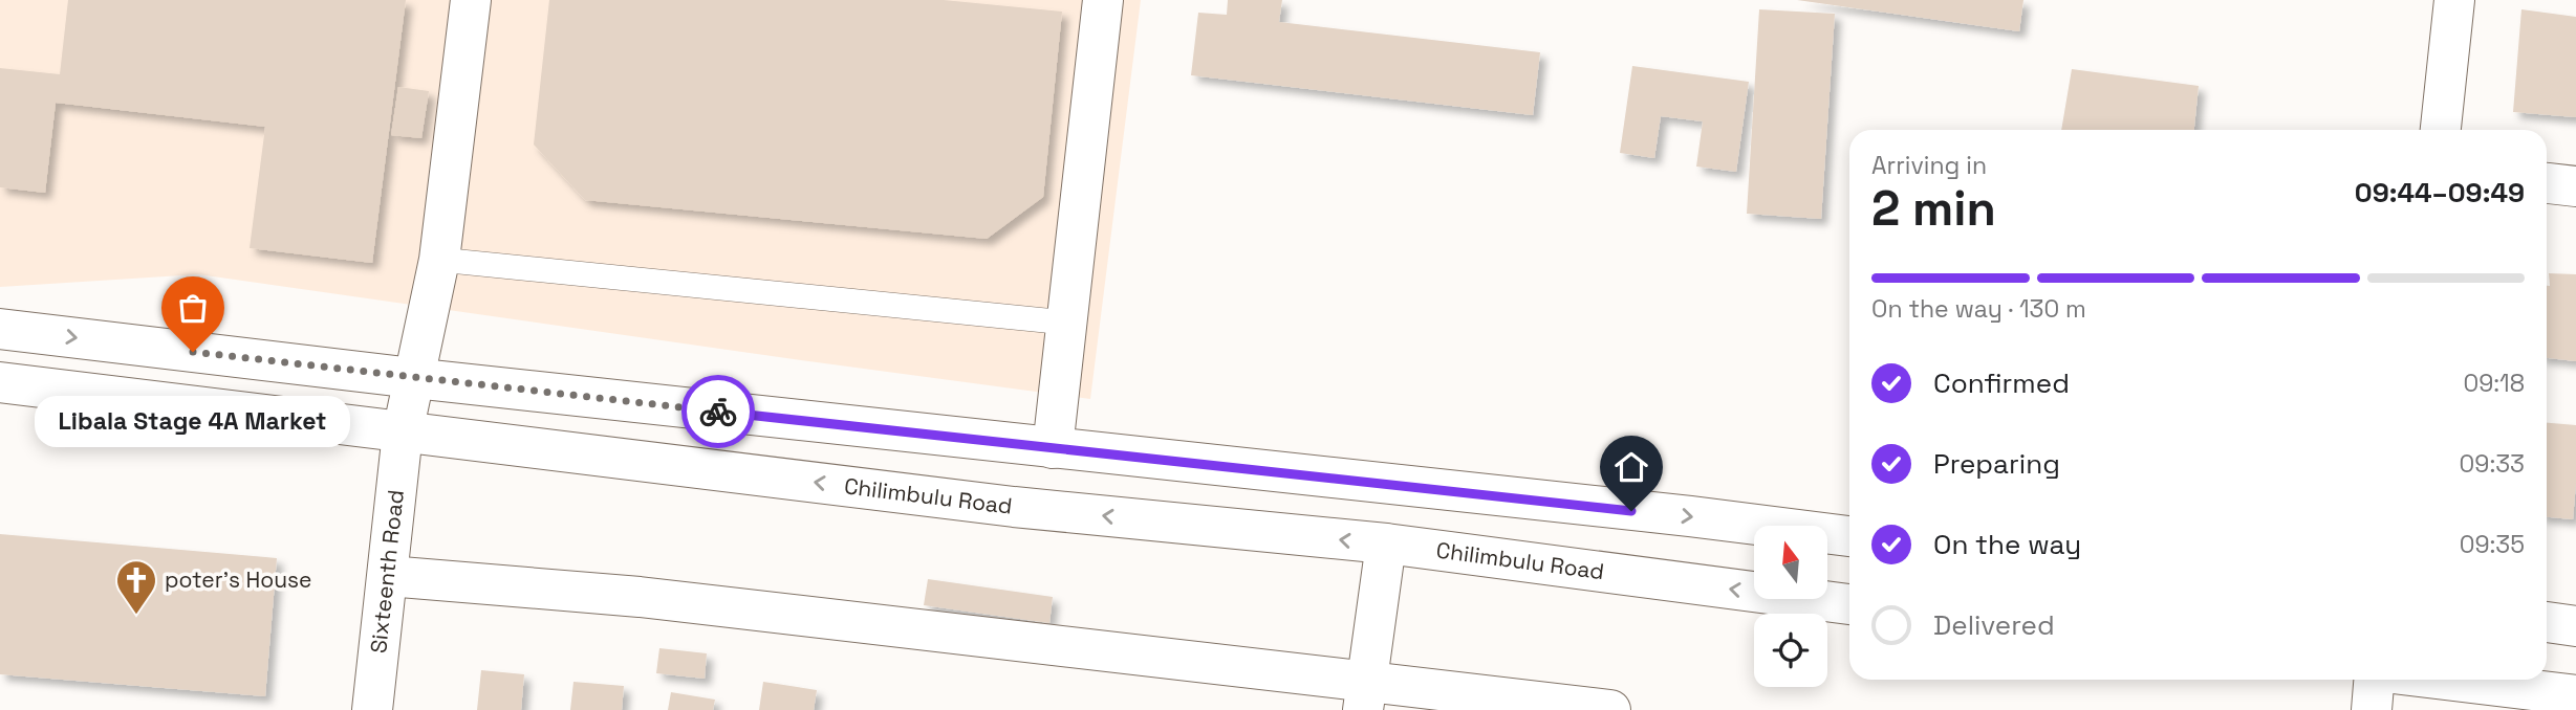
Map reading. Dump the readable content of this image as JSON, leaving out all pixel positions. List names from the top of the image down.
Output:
{
  "streets": {
    "main road": ["Chilimbulu Road", "Sixteenth Road"]
  },
  "crossings": [
    ["Chilimbulu Road", "Sixteenth Road"]
  ],
  "places": {
    "other": ["Libala Stage 4A Market"],
    "church": ["poter's House"]
  },
  "north": "top",
  "page": {
    "heading": ["2 min", "Arriving in", "09:44–09:49"],
    "bar": "On the way · 130 m",
    "list": [
      ["Confirmed", "09:18"],
      ["Preparing", "09:33"],
      ["On the way", "09:35"],
      "Delivered"
    ],
    "bubble": "Libala Stage 4A Market"
  }
}
